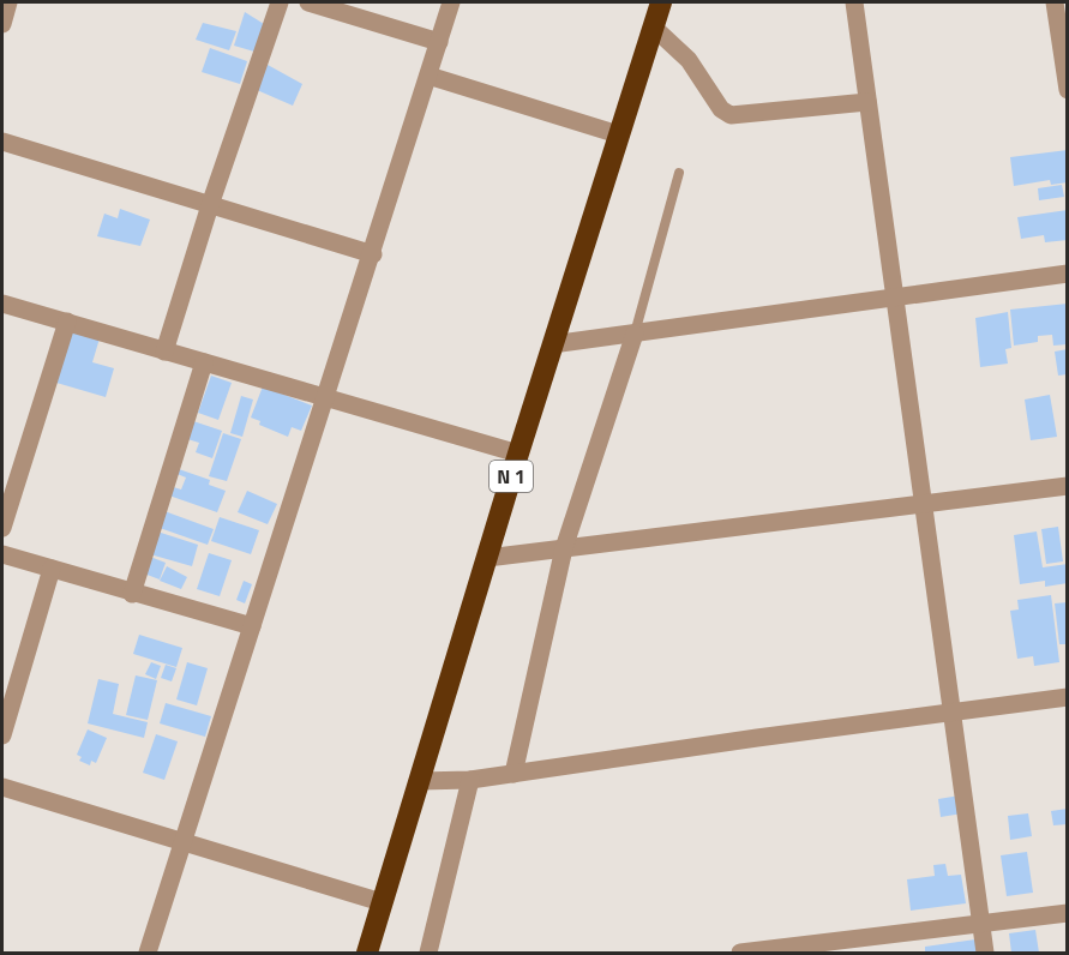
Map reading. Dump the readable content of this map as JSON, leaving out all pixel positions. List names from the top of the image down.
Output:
{
  "streets": {
    "highway": ["N 1"]
  }
}
